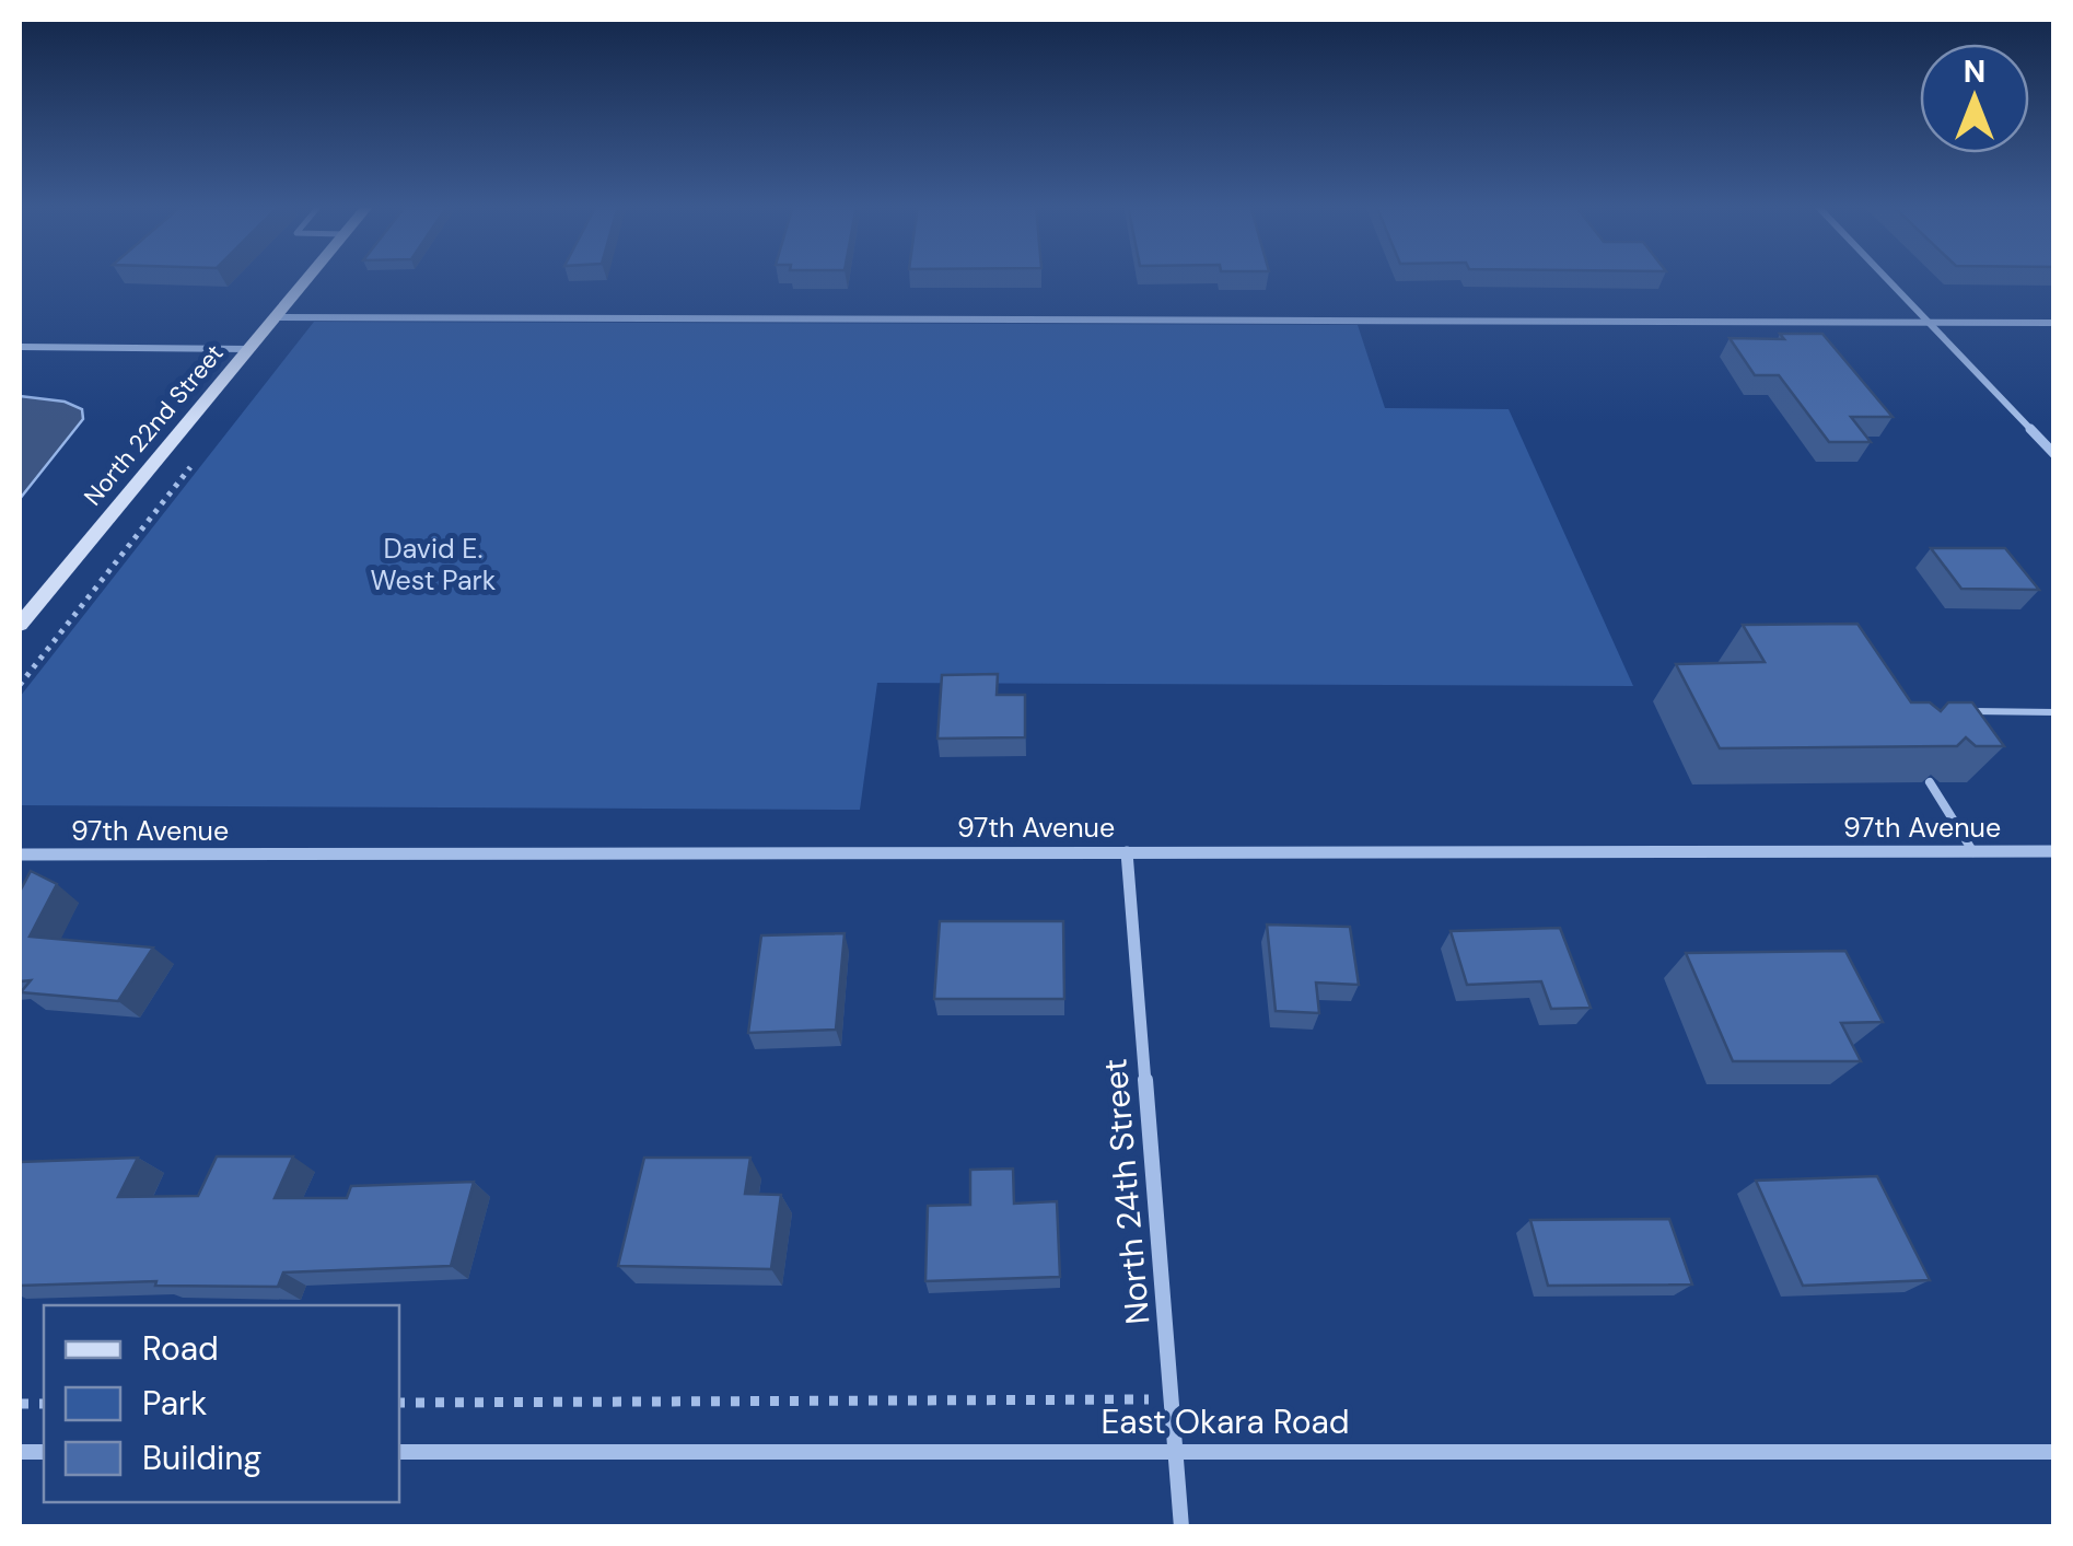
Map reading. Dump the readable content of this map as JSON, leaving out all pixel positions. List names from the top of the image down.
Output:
{
  "streets": {
    "street": [
      "North 22nd Street",
      "97th Avenue",
      "North 24th Street",
      "East Okara Road"
    ]
  },
  "crossings": [
    ["97th Avenue", "North 24th Street"],
    ["North 24th Street", "East Okara Road"]
  ],
  "parks": ["David E. West Park"],
  "legend": ["Road", "Park", "Building"],
  "north": "top"
}
